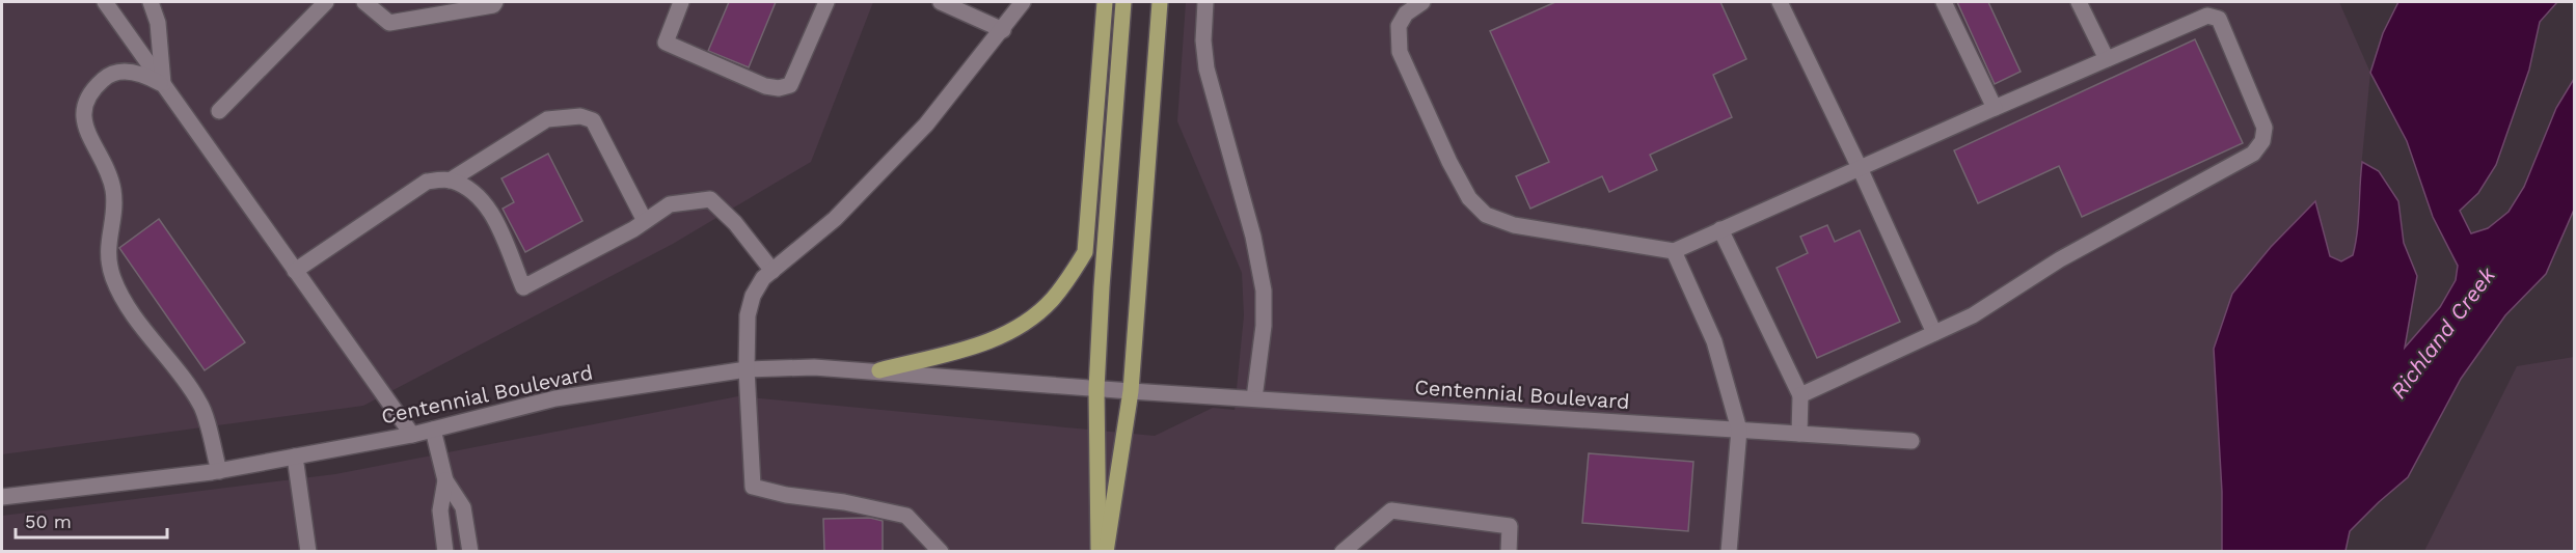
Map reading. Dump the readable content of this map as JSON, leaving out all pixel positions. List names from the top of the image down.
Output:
{
  "streets": {
    "street": ["Centennial Boulevard"]
  },
  "water": ["Richland Creek"],
  "scale_bar": "50 m"
}
